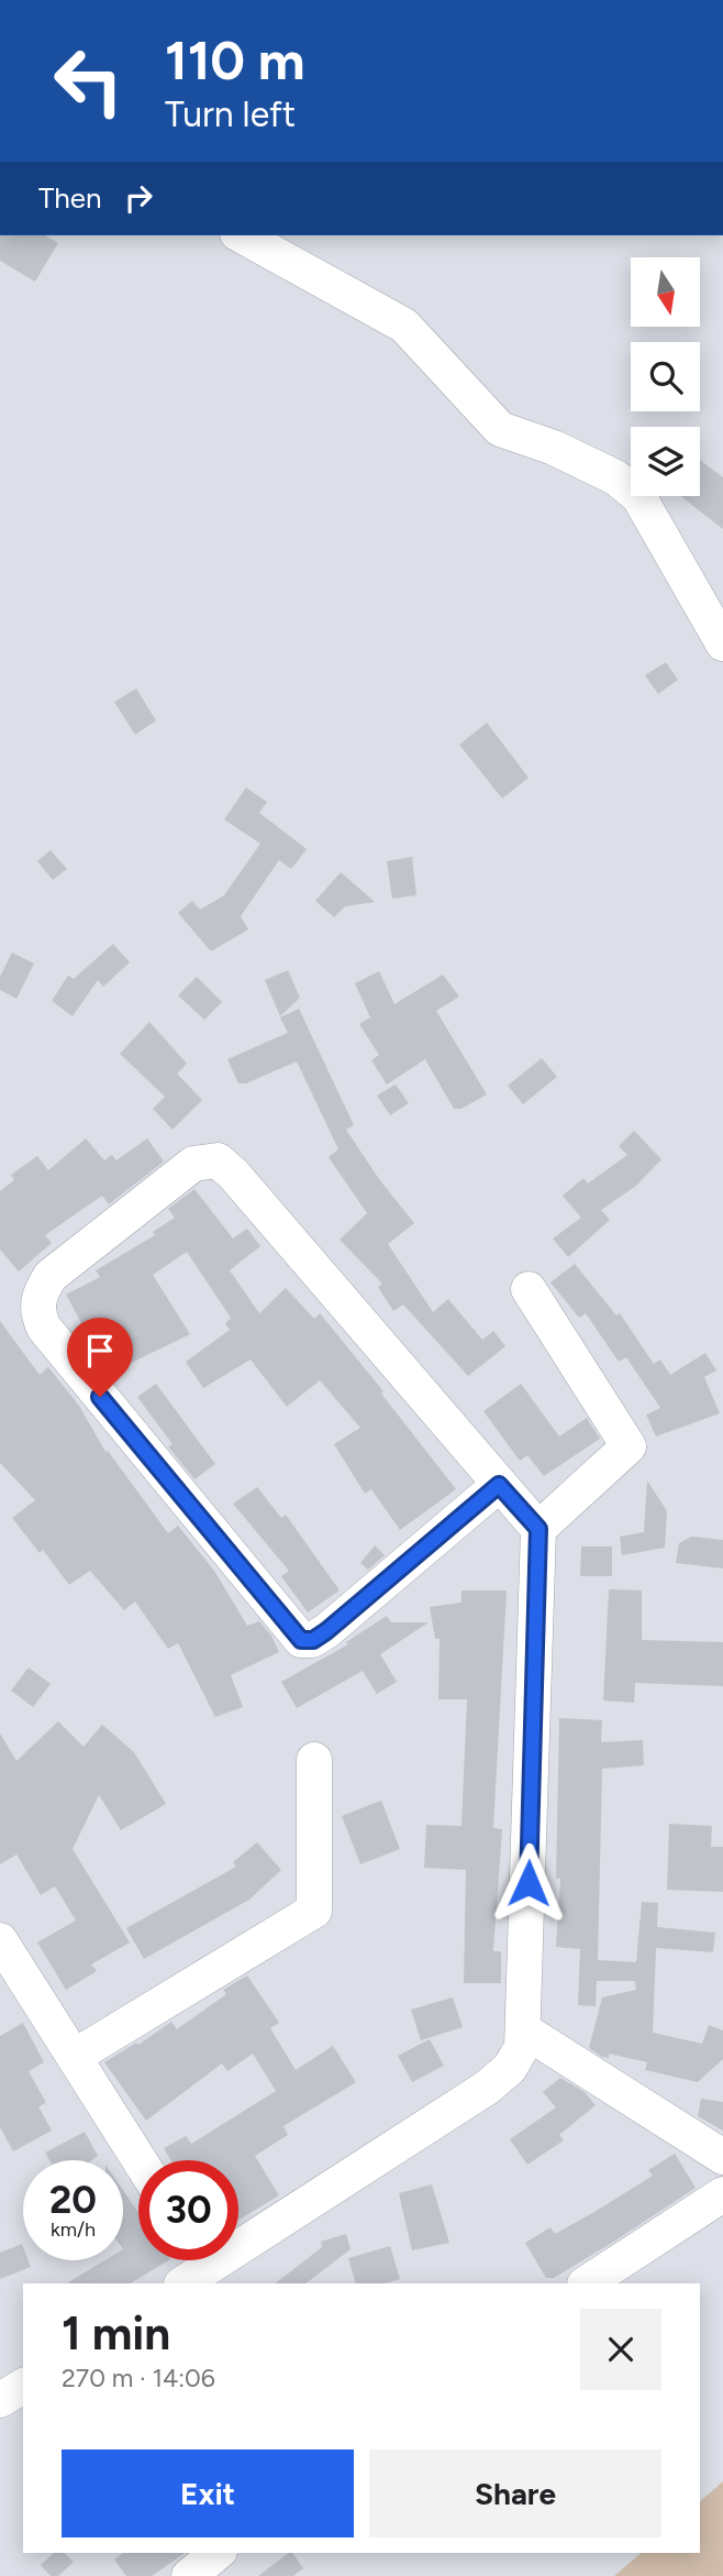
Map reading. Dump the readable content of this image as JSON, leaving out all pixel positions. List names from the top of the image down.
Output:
{
  "north": "bottom",
  "page": {
    "turn": ["110 m", "Turn left"],
    "then": "Then",
    "speed": "20 km/h",
    "limit": "30",
    "heading": ["1 min", "270 m · 14:06"],
    "buttons": ["Exit", "Share"]
  }
}
